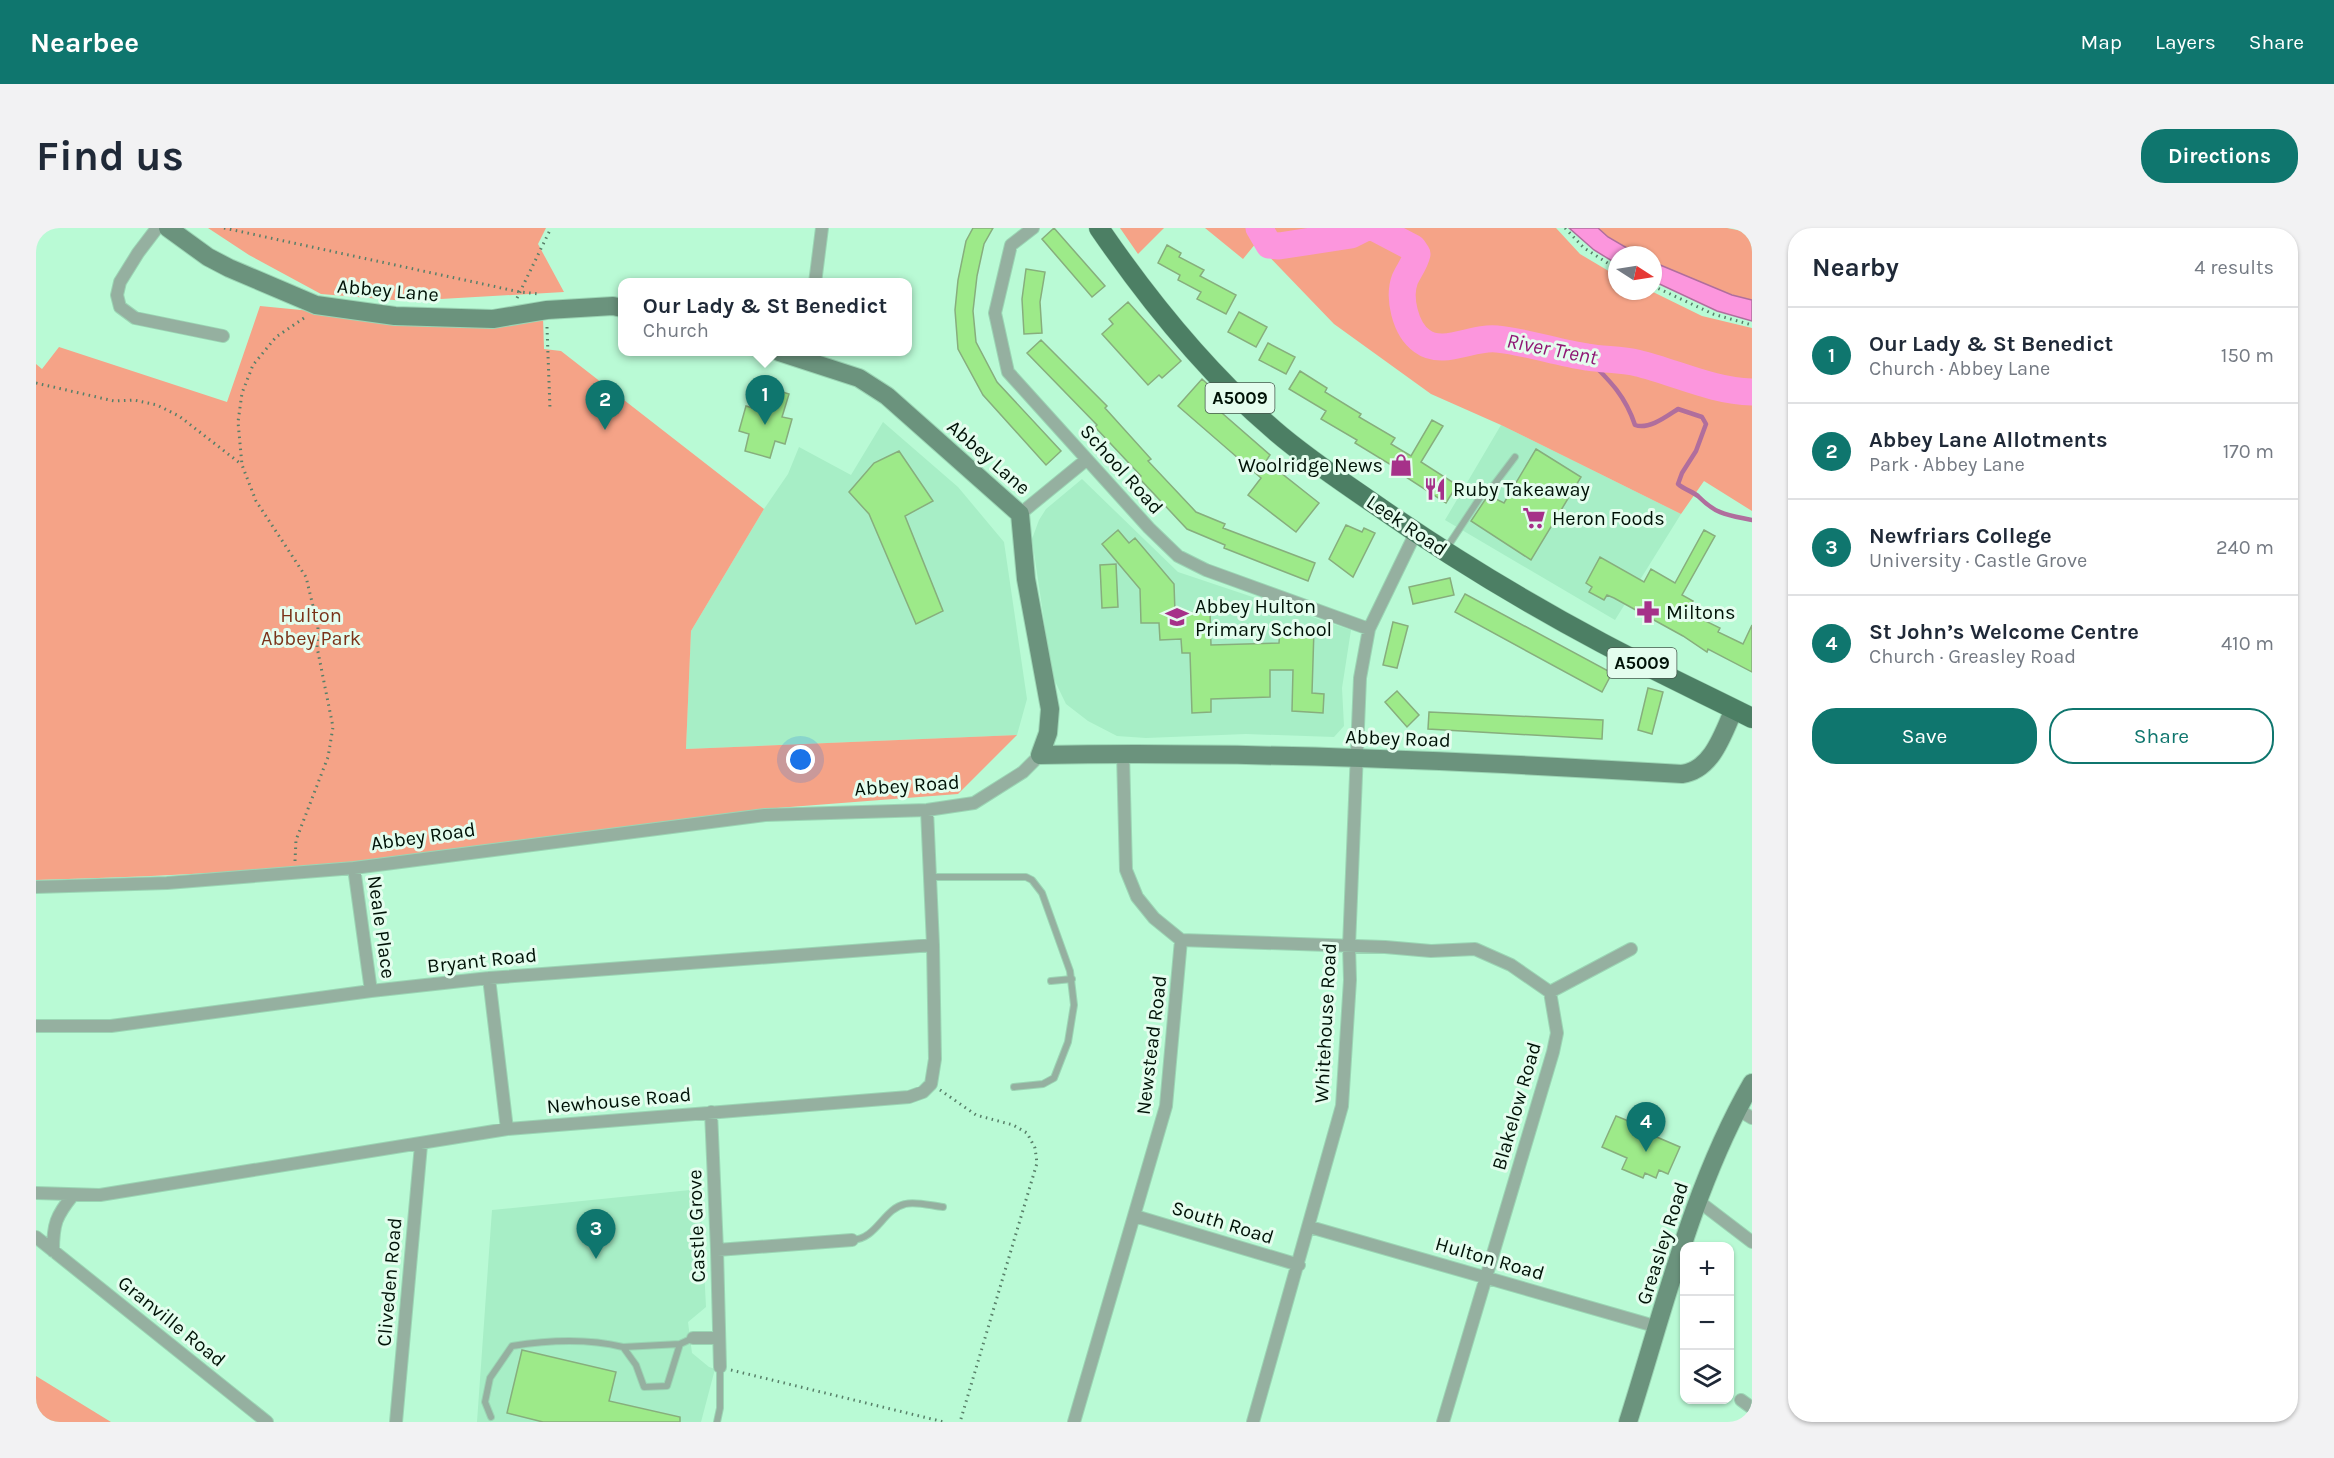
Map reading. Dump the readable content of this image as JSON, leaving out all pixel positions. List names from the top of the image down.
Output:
{
  "streets": {
    "main road": ["A5009", "Leek Road"],
    "street": [
      "Abbey Lane",
      "School Road",
      "Abbey Road",
      "Neale Place",
      "Bryant Road",
      "Whitehouse Road",
      "Newstead Road",
      "Newhouse Road",
      "Blakelow Road",
      "South Road",
      "Castle Grove",
      "Greasley Road",
      "Hulton Road",
      "Cliveden Road",
      "Granville Road"
    ]
  },
  "crossings": [
    ["Abbey Lane", "Abbey Road"],
    ["Leek Road", "Abbey Road"],
    ["Abbey Road", "Neale Place"],
    ["Abbey Road", "Whitehouse Road"],
    ["Neale Place", "Bryant Road"],
    ["Whitehouse Road", "South Road"],
    ["Whitehouse Road", "Hulton Road"],
    ["Newstead Road", "South Road"],
    ["Newhouse Road", "Castle Grove"],
    ["Newhouse Road", "Cliveden Road"],
    ["Blakelow Road", "Hulton Road"],
    ["Greasley Road", "Hulton Road"]
  ],
  "water": ["River Trent"],
  "parks": ["Hulton Abbey Park"],
  "places": {
    "shop": ["Woolridge News"],
    "restaurant": ["Ruby Takeaway"],
    "supermarket": ["Heron Foods"],
    "pharmacy": ["Miltons"],
    "school or university": ["Abbey Hulton Primary School"]
  },
  "north": "right",
  "page": {
    "header": "Nearbee",
    "nav": ["Map", "Layers", "Share"],
    "buttons": [
      "Directions",
      ["Save", "Share"]
    ],
    "title": "Find us",
    "heading": ["Nearby", "4 results"],
    "popup": ["Our Lady & St Benedict", "Church"],
    "list": [
      {
        "mark": "1",
        "name": "Our Lady & St Benedict",
        "note": "Church · Abbey Lane",
        "value": "150 m"
      },
      {
        "mark": "2",
        "name": "Abbey Lane Allotments",
        "note": "Park · Abbey Lane",
        "value": "170 m"
      },
      {
        "mark": "3",
        "name": "Newfriars College",
        "note": "University · Castle Grove",
        "value": "240 m"
      },
      {
        "mark": "4",
        "name": "St John’s Welcome Centre",
        "note": "Church · Greasley Road",
        "value": "410 m"
      }
    ],
    "pins": [
      "1",
      "2",
      "4",
      "3"
    ],
    "map_buttons": ["+", "−"]
  }
}
